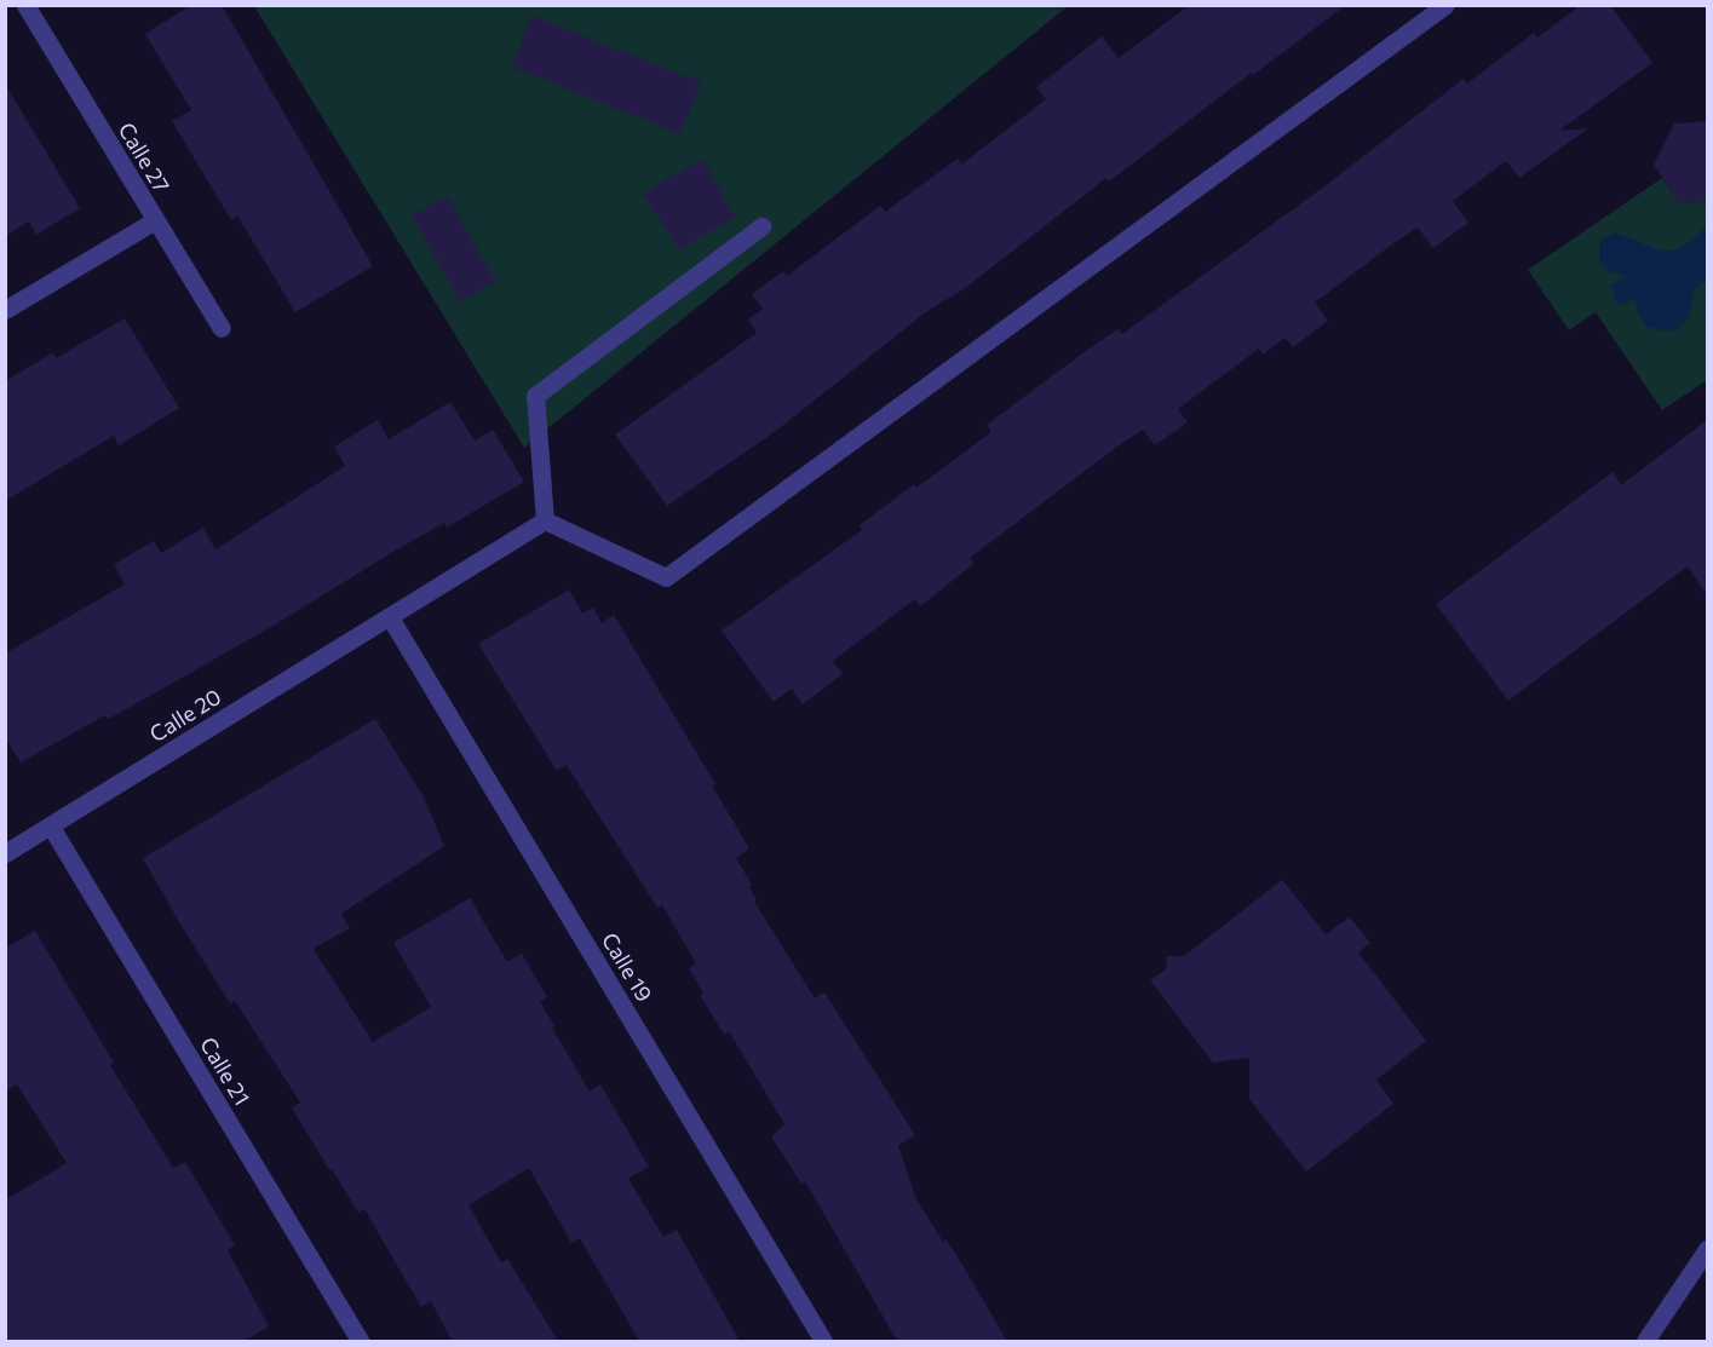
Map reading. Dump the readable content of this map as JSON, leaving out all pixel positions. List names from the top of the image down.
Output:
{
  "streets": {
    "street": [
      "Calle 27",
      "Calle 20",
      "Calle 19",
      "Calle 21"
    ]
  },
  "crossings": [
    ["Calle 20", "Calle 19"],
    ["Calle 20", "Calle 21"]
  ]
}
